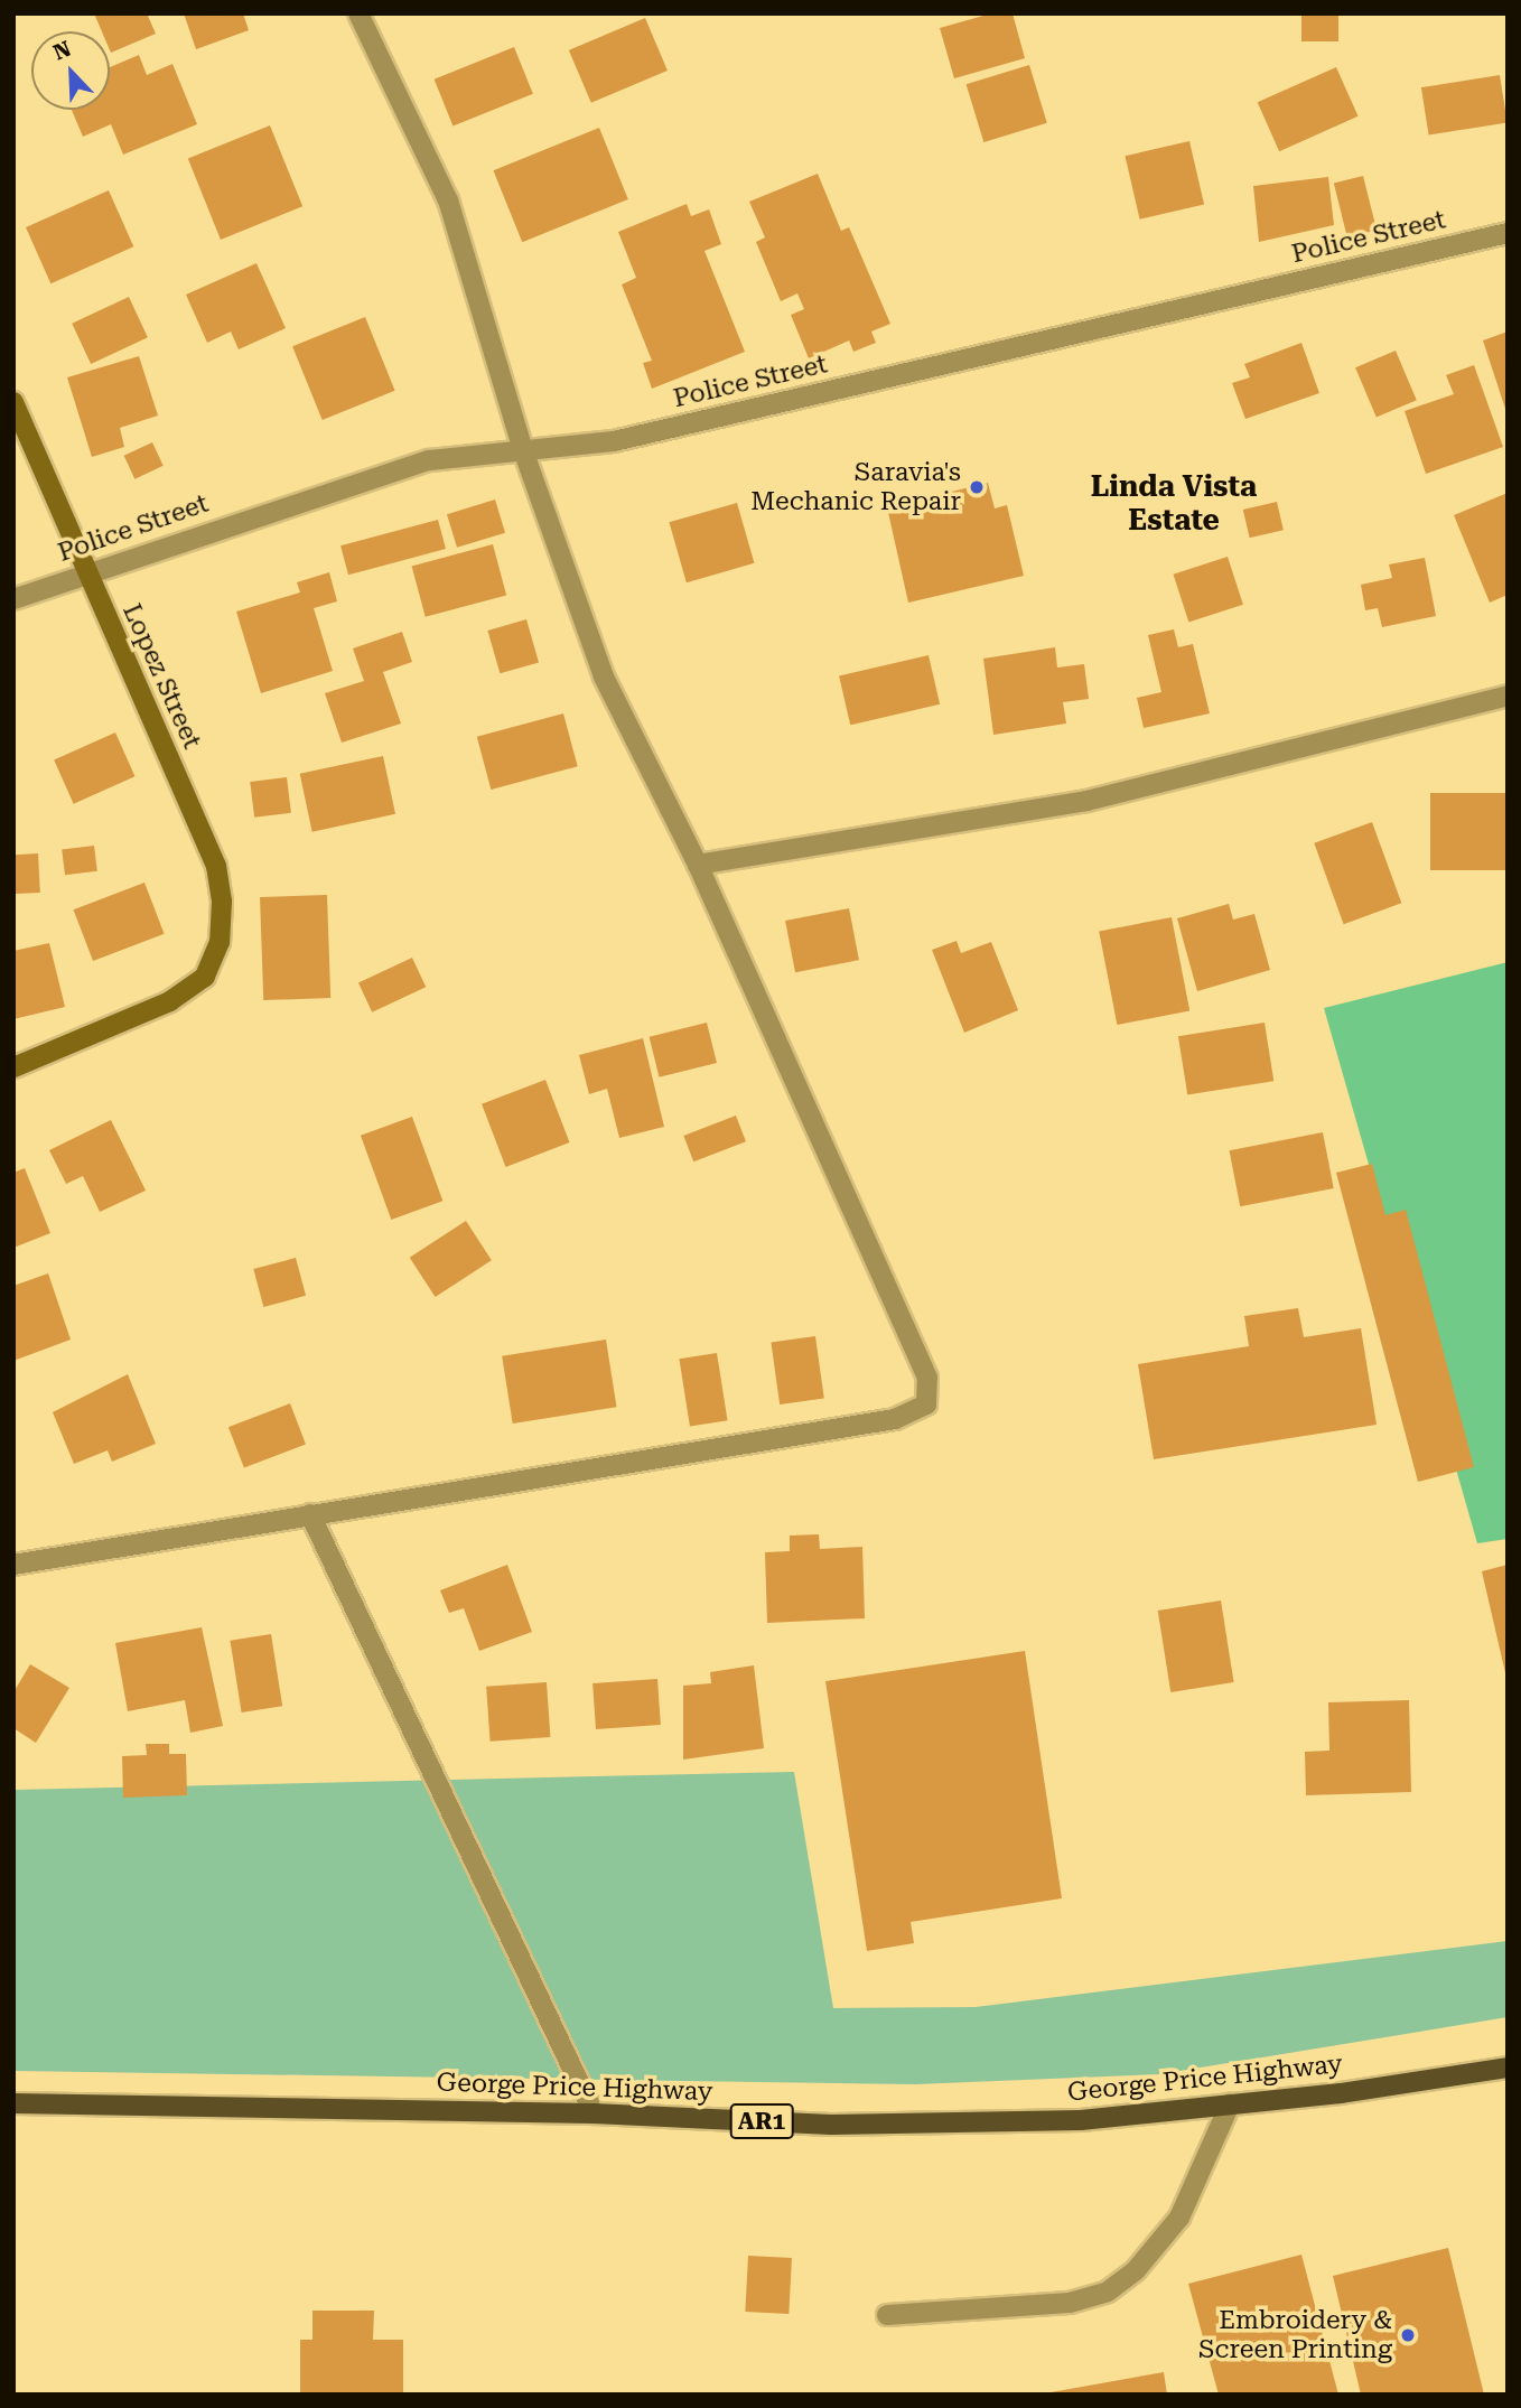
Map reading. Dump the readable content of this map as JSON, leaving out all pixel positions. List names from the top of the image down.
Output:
{
  "streets": {
    "main road": ["George Price Highway", "AR1"],
    "street": ["Police Street", "Lopez Street"]
  },
  "crossings": [
    ["Police Street", "Lopez Street"]
  ],
  "districts": ["Linda Vista Estate"],
  "places": ["Saravia's Mechanic Repair", "Embroidery & Screen Printing"],
  "north": "top left"
}
